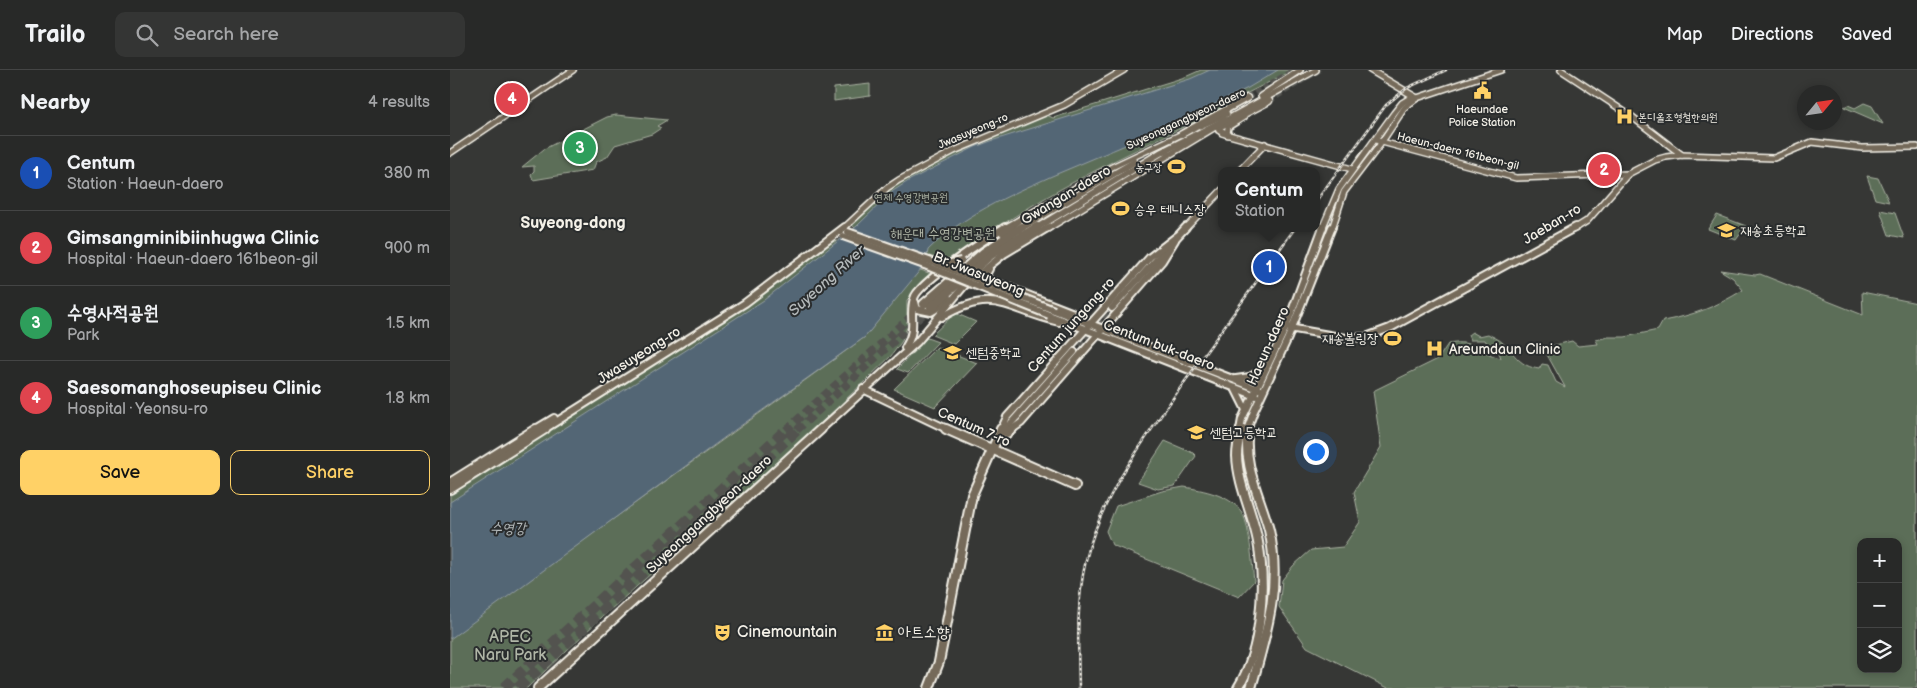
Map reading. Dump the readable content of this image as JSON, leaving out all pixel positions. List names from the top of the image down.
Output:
{
  "streets": {
    "highway": ["Gwangan-daero"],
    "main road": [
      "Suyeonggangbyeon-daero",
      "Jwasuyeong-ro",
      "Haeun-daero 161beon-gil",
      "Jaeban-ro",
      "Br. Jwasuyeong",
      "Centum jungang-ro",
      "Centum buk-daero",
      "Haeun-daero",
      "Centum 7-ro"
    ]
  },
  "crossings": [
    ["Suyeonggangbyeon-daero", "Gwangan-daero"],
    ["Suyeonggangbyeon-daero", "Centum 7-ro"],
    ["Jwasuyeong-ro", "Br. Jwasuyeong"],
    ["Haeun-daero 161beon-gil", "Jaeban-ro"],
    ["Haeun-daero 161beon-gil", "Haeun-daero"],
    ["Jaeban-ro", "Haeun-daero"],
    ["Br. Jwasuyeong", "Centum buk-daero"],
    ["Centum jungang-ro", "Centum buk-daero"],
    ["Centum jungang-ro", "Centum 7-ro"],
    ["Centum buk-daero", "Haeun-daero"]
  ],
  "districts": ["Suyeong-dong"],
  "water": ["Suyeong River", "수영강"],
  "parks": ["연제 수영강변공원", "해운대 수영강변공원", "APEC Naru Park"],
  "places": {
    "public building": ["Haeundae Police Station"],
    "hospital": ["본디올조형철한의원", "Areumdaun Clinic"],
    "sports": ["농구장", "승우 테니스장", "재송볼링장"],
    "school or university": ["재송초등학교", "센텀중학교", "센텀고등학교"],
    "theatre": ["Cinemountain"],
    "museum": ["아트소향"]
  },
  "north": "top right",
  "page": {
    "header": "Trailo",
    "search": "Search here",
    "nav": ["Map", "Directions", "Saved"],
    "heading": ["Nearby", "4 results"],
    "pins": [
      "4",
      "3",
      "2",
      "1"
    ],
    "list": [
      {
        "mark": "1",
        "name": "Centum",
        "note": "Station · Haeun-daero",
        "value": "380 m"
      },
      {
        "mark": "2",
        "name": "Gimsangminibiinhugwa Clinic",
        "note": "Hospital · Haeun-daero 161beon-gil",
        "value": "900 m"
      },
      {
        "mark": "3",
        "name": "수영사적공원",
        "note": "Park",
        "value": "1.5 km"
      },
      {
        "mark": "4",
        "name": "Saesomanghoseupiseu Clinic",
        "note": "Hospital · Yeonsu-ro",
        "value": "1.8 km"
      }
    ],
    "popup": ["Centum", "Station"],
    "buttons": ["Save", "Share"],
    "map_buttons": ["+", "−"]
  }
}
